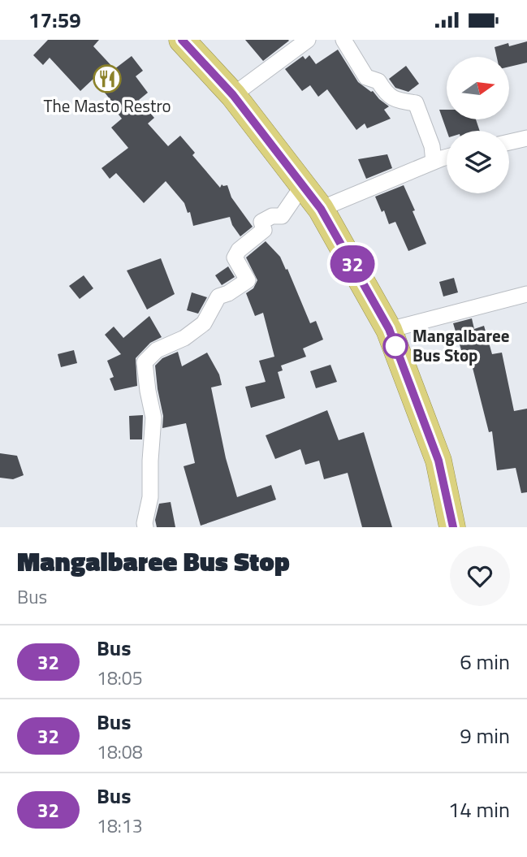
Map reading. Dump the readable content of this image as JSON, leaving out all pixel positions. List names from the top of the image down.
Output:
{
  "places": {
    "restaurant": ["The Masto Restro"],
    "other": ["Mangalbaree Bus Stop"]
  },
  "lines": ["bus line 32"],
  "north": "right",
  "page": {
    "status": "17:59",
    "on_map": "32",
    "heading": ["Mangalbaree Bus Stop", "Bus"],
    "list": [
      {
        "mark": "32",
        "name": "Bus",
        "note": "18:05",
        "value": "6 min"
      },
      {
        "mark": "32",
        "name": "Bus",
        "note": "18:08",
        "value": "9 min"
      },
      {
        "mark": "32",
        "name": "Bus",
        "note": "18:13",
        "value": "14 min"
      }
    ]
  }
}
